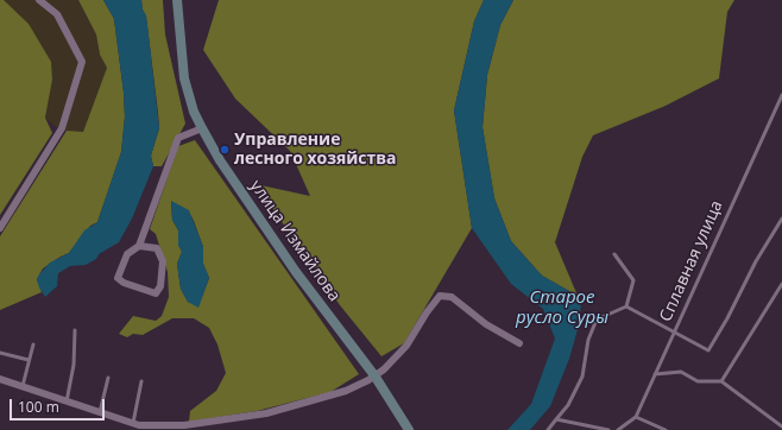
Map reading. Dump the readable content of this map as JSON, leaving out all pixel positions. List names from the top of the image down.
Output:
{
  "streets": {
    "main road": ["улица Измайлова"],
    "lane": ["Сплавная улица"]
  },
  "water": ["Старое русло Суры"],
  "places": ["Управление лесного хозяйства"],
  "scale_bar": "100 m"
}
